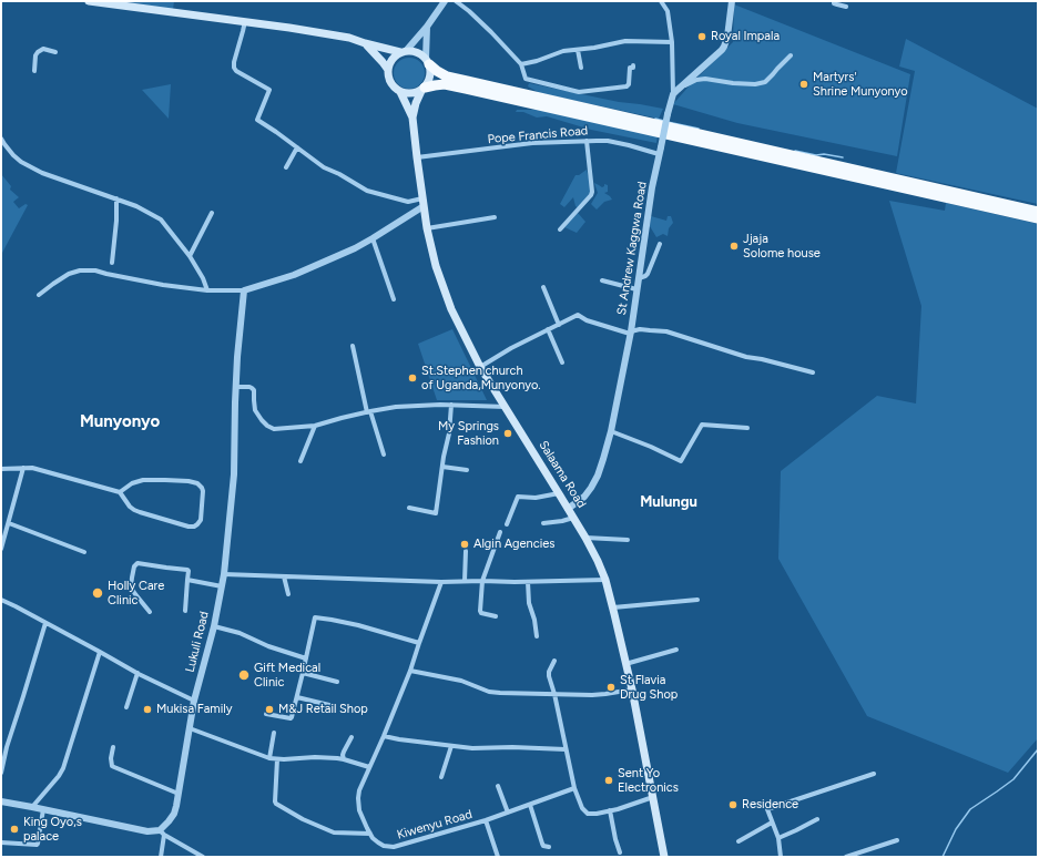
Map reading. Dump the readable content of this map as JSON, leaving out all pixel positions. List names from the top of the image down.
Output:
{
  "streets": {
    "main road": ["Salaama Road"],
    "street": [
      "Pope Francis Road",
      "St Andrew Kaggwa Road",
      "Lukuli Road",
      "Kiwenyu Road"
    ]
  },
  "crossings": [
    ["Pope Francis Road", "St Andrew Kaggwa Road"],
    ["Pope Francis Road", "Salaama Road"],
    ["St Andrew Kaggwa Road", "Salaama Road"]
  ],
  "districts": ["Munyonyo", "Mulungu"],
  "places": [
    "Royal Impala",
    "Martyrs' Shrine Munyonyo",
    "Jjaja Solome house",
    "St.Stephen church of Uganda,Munyonyo.",
    "My Springs Fashion",
    "Algin Agencies",
    "Holly Care Clinic",
    "Gift Medical Clinic",
    "St Flavia Drug Shop",
    "Mukisa Family",
    "M&J Retail Shop",
    "Sent Yo Electronics",
    "Residence",
    "King Oyo,s palace"
  ]
}
